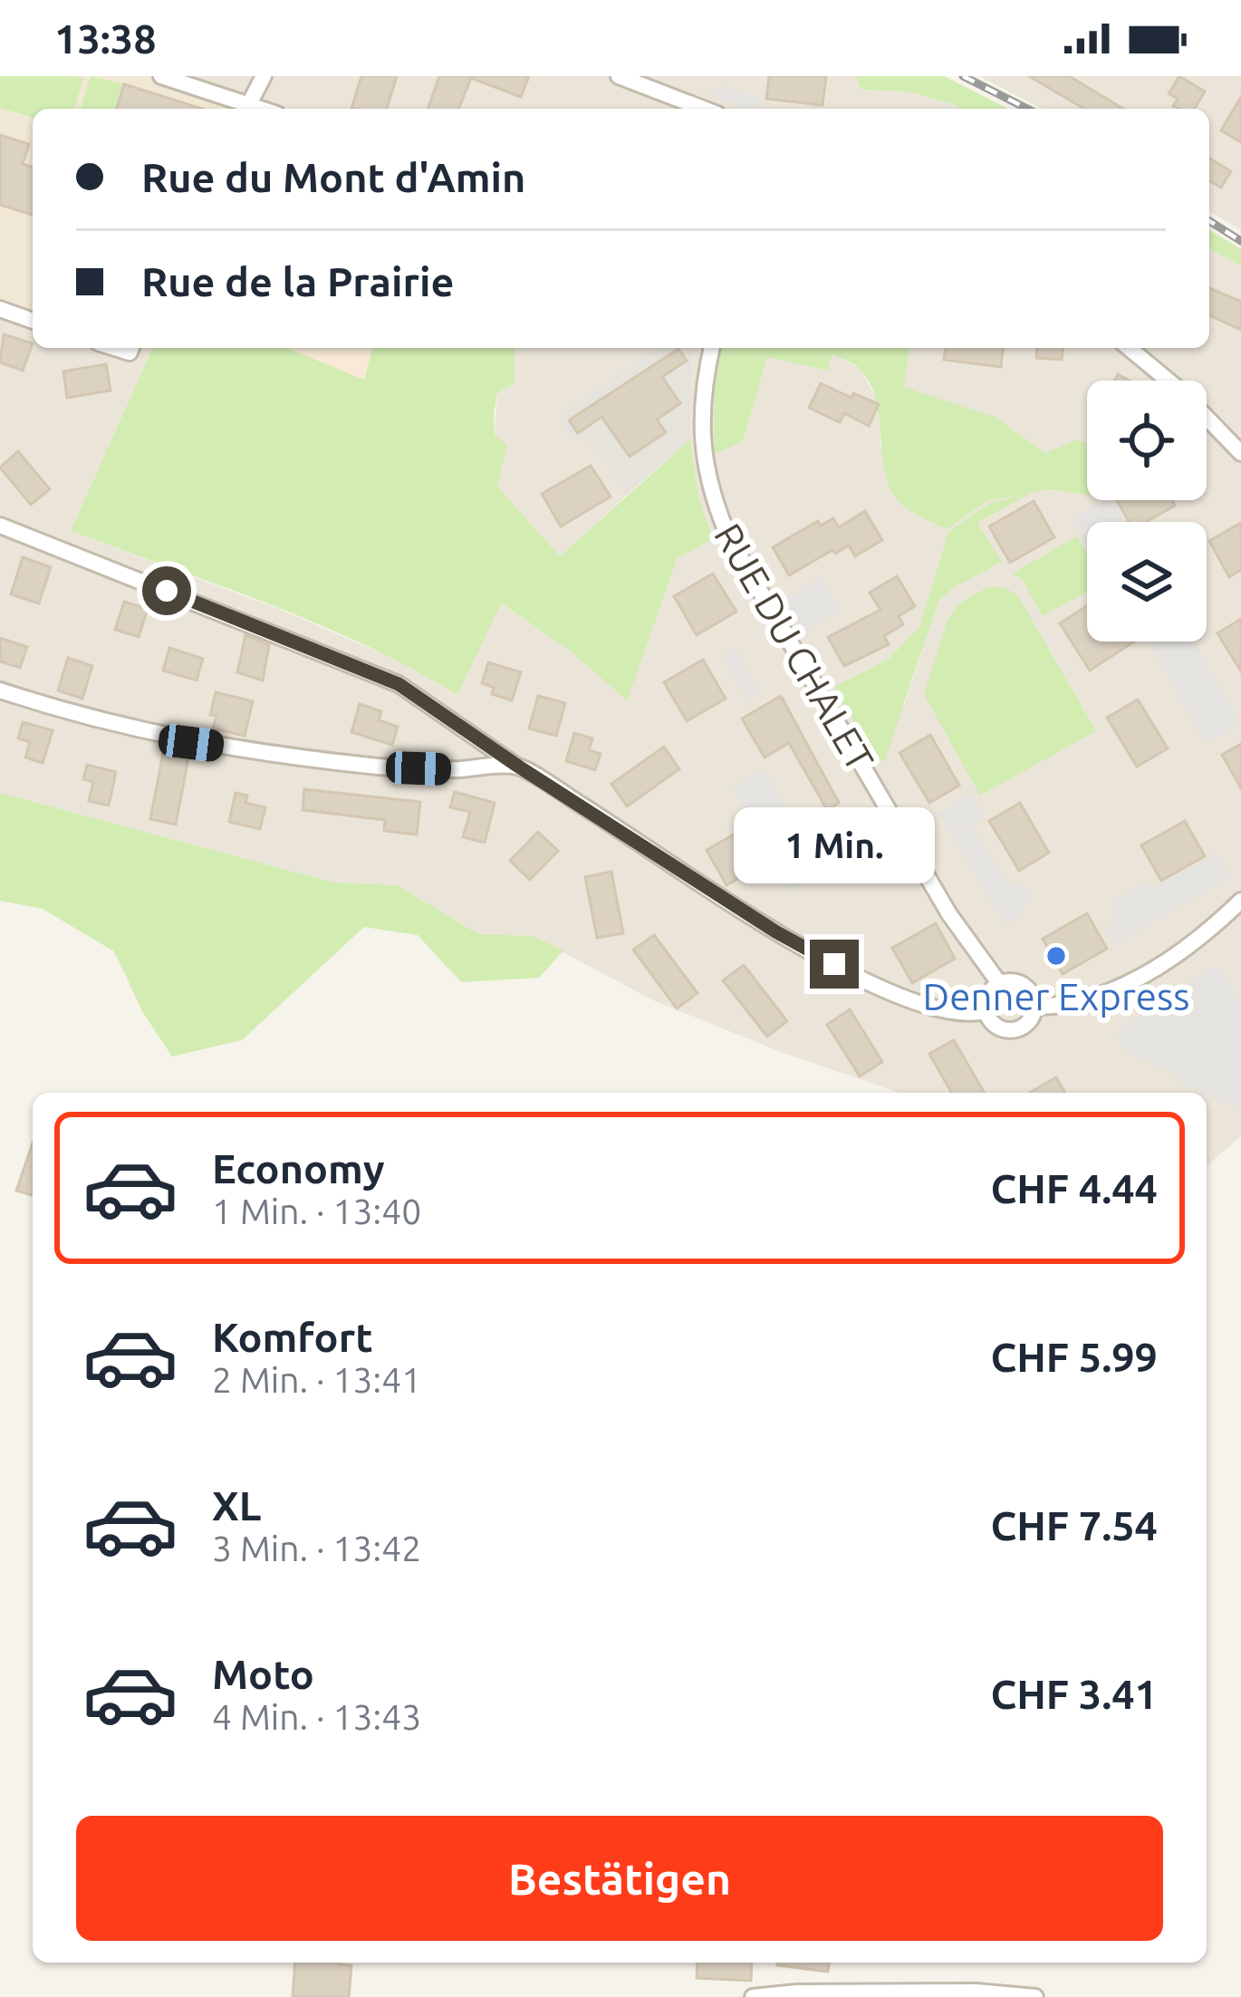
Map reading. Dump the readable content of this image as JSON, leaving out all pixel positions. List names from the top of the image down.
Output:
{
  "streets": {
    "street": ["RUE DU CHALET"]
  },
  "places": ["Denner Express"],
  "page": {
    "status": "13:38",
    "banner": ["Rue du Mont d'Amin", "Rue de la Prairie"],
    "bubble": "1 Min.",
    "list": [
      {
        "name": "Economy",
        "note": "1 Min. · 13:40",
        "value": "CHF 4.44"
      },
      {
        "name": "Komfort",
        "note": "2 Min. · 13:41",
        "value": "CHF 5.99"
      },
      {
        "name": "XL",
        "note": "3 Min. · 13:42",
        "value": "CHF 7.54"
      },
      {
        "name": "Moto",
        "note": "4 Min. · 13:43",
        "value": "CHF 3.41"
      }
    ],
    "buttons": "Bestätigen"
  }
}
